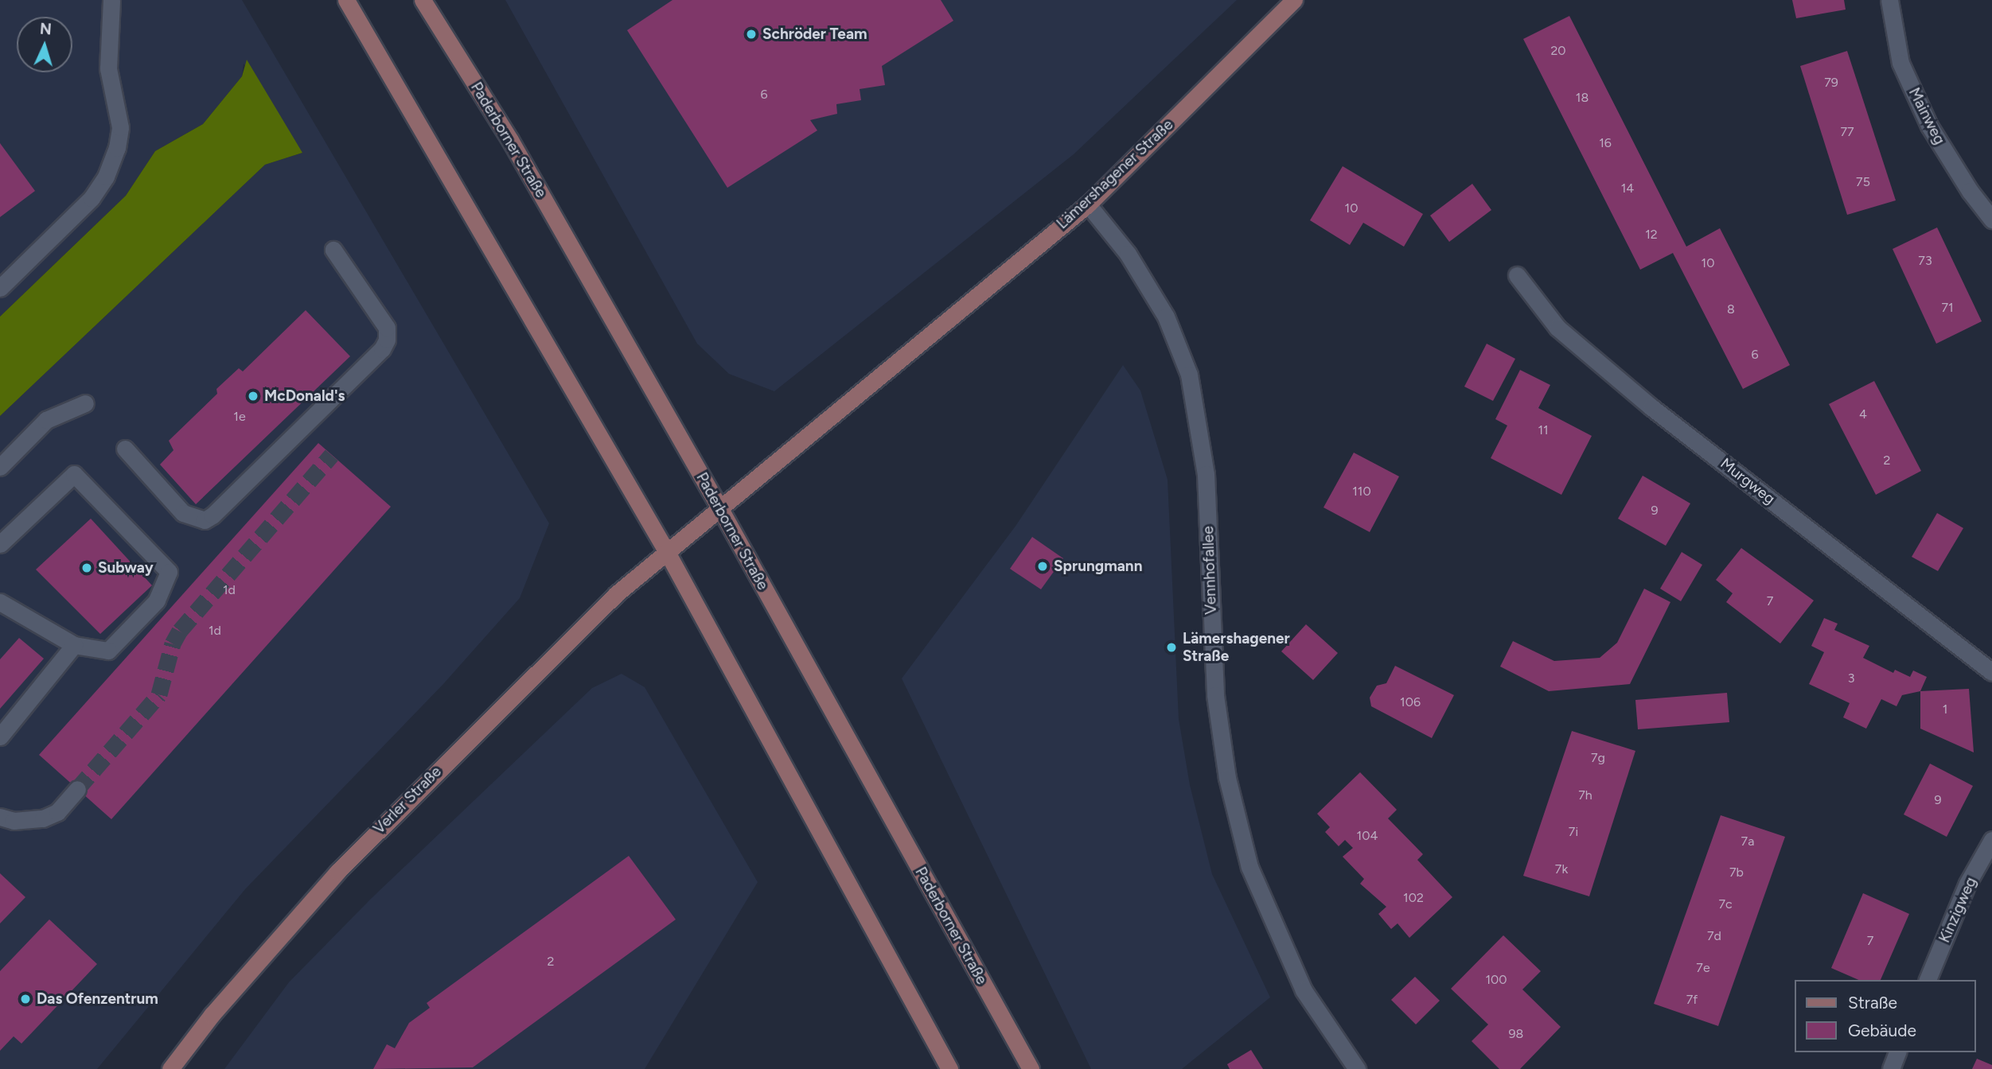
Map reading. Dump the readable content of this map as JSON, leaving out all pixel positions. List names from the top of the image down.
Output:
{
  "streets": {
    "main road": ["Paderborner Straße", "Lämershagener Straße", "Verler Straße"],
    "street": [
      "Mainweg",
      "Murgweg",
      "Vennhofallee",
      "Kinzigweg"
    ]
  },
  "crossings": [
    ["Paderborner Straße", "Lämershagener Straße"],
    ["Lämershagener Straße", "Vennhofallee"],
    ["Lämershagener Straße", "Verler Straße"]
  ],
  "places": [
    "Schröder Team",
    "McDonald's",
    "Sprungmann",
    "Subway",
    "Lämershagener Straße",
    "Das Ofenzentrum"
  ],
  "house_numbers": [
    "20",
    "79",
    "6",
    "18",
    "77",
    "16",
    "75",
    "14",
    "10",
    "12",
    "73",
    "10",
    "71",
    "8",
    "6",
    "4",
    "1e",
    "11",
    "2",
    "110",
    "9",
    "1d",
    "7",
    "1d",
    "3",
    "106",
    "1",
    "7g",
    "7h",
    "9",
    "7i",
    "104",
    "7a",
    "7k",
    "7b",
    "102",
    "7c",
    "7d",
    "7",
    "2",
    "7e",
    "100",
    "7f",
    "98"
  ],
  "legend": ["Straße", "Gebäude"],
  "north": "top"
}
